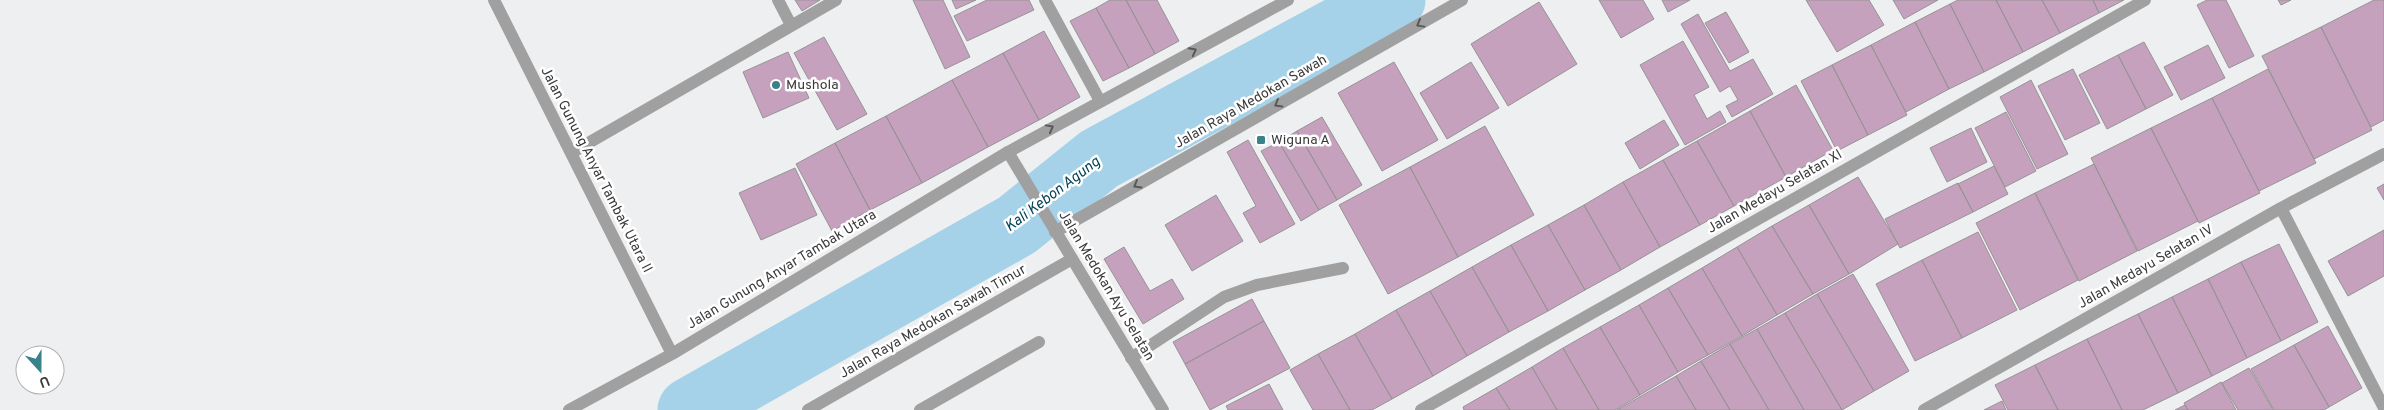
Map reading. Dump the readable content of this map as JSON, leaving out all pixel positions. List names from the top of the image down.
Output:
{
  "streets": {
    "street": [
      "Jalan Raya Medokan Sawah",
      "Jalan Gunung Anyar Tambak Utara II",
      "Jalan Medayu Selatan XI",
      "Jalan Medayu Selatan IV",
      "Jalan Gunung Anyar Tambak Utara",
      "Jalan Medokan Ayu Selatan",
      "Jalan Raya Medokan Sawah Timur"
    ]
  },
  "crossings": [
    ["Jalan Raya Medokan Sawah", "Jalan Medokan Ayu Selatan"],
    ["Jalan Gunung Anyar Tambak Utara II", "Jalan Gunung Anyar Tambak Utara"],
    ["Jalan Gunung Anyar Tambak Utara", "Jalan Medokan Ayu Selatan"],
    ["Jalan Medokan Ayu Selatan", "Jalan Raya Medokan Sawah Timur"]
  ],
  "water": ["Kali Kebon Agung"],
  "places": {
    "other": ["Mushola"],
    "transit": ["Wiguna A"]
  },
  "north": "bottom"
}
